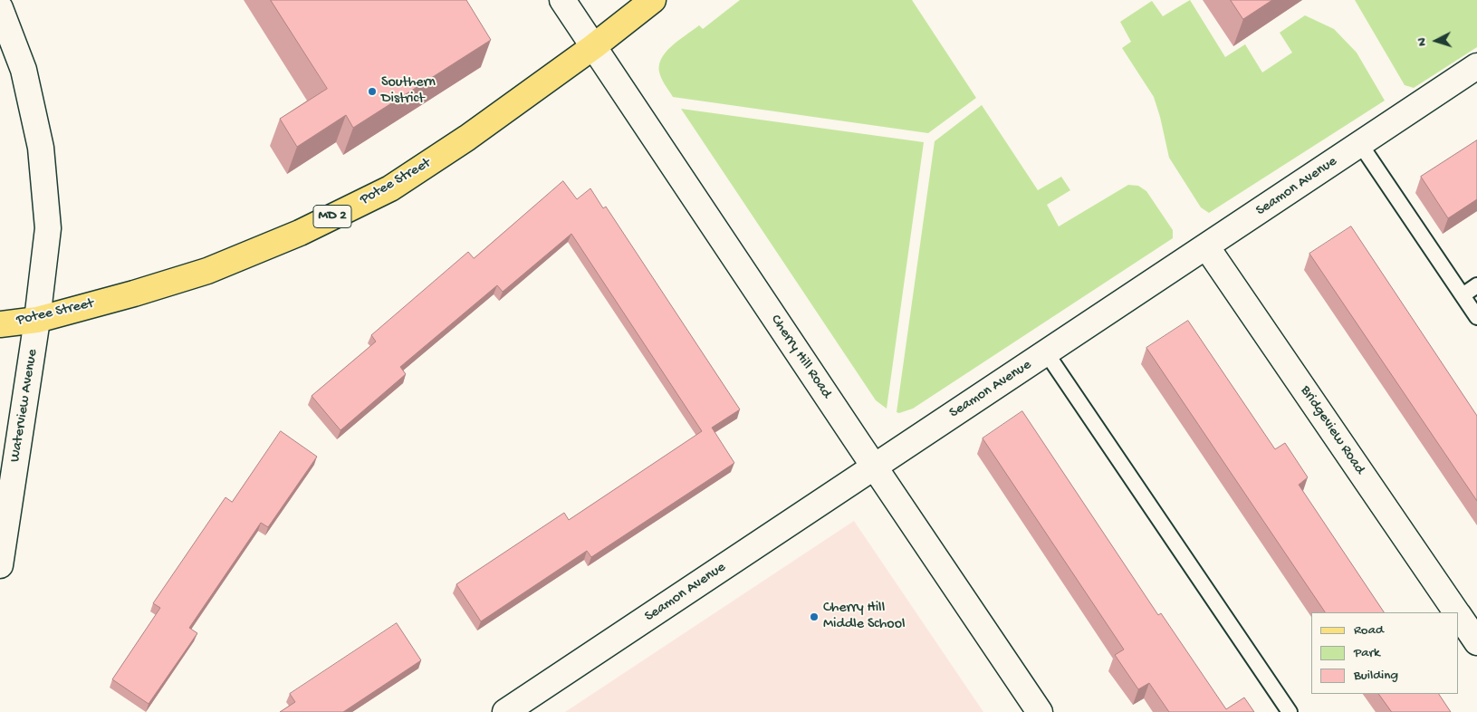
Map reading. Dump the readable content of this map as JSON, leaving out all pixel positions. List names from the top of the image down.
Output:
{
  "streets": {
    "main road": ["Potee Street", "MD 2"],
    "street": [
      "Seamon Avenue",
      "Cherry Hill Road",
      "Waterview Avenue",
      "Bridgeview Road"
    ]
  },
  "crossings": [
    ["Potee Street", "Cherry Hill Road"],
    ["Potee Street", "Waterview Avenue"],
    ["Seamon Avenue", "Cherry Hill Road"],
    ["Seamon Avenue", "Bridgeview Road"]
  ],
  "places": ["Southern District", "Cherry Hill Middle School"],
  "legend": ["Road", "Park", "Building"],
  "north": "left"
}
